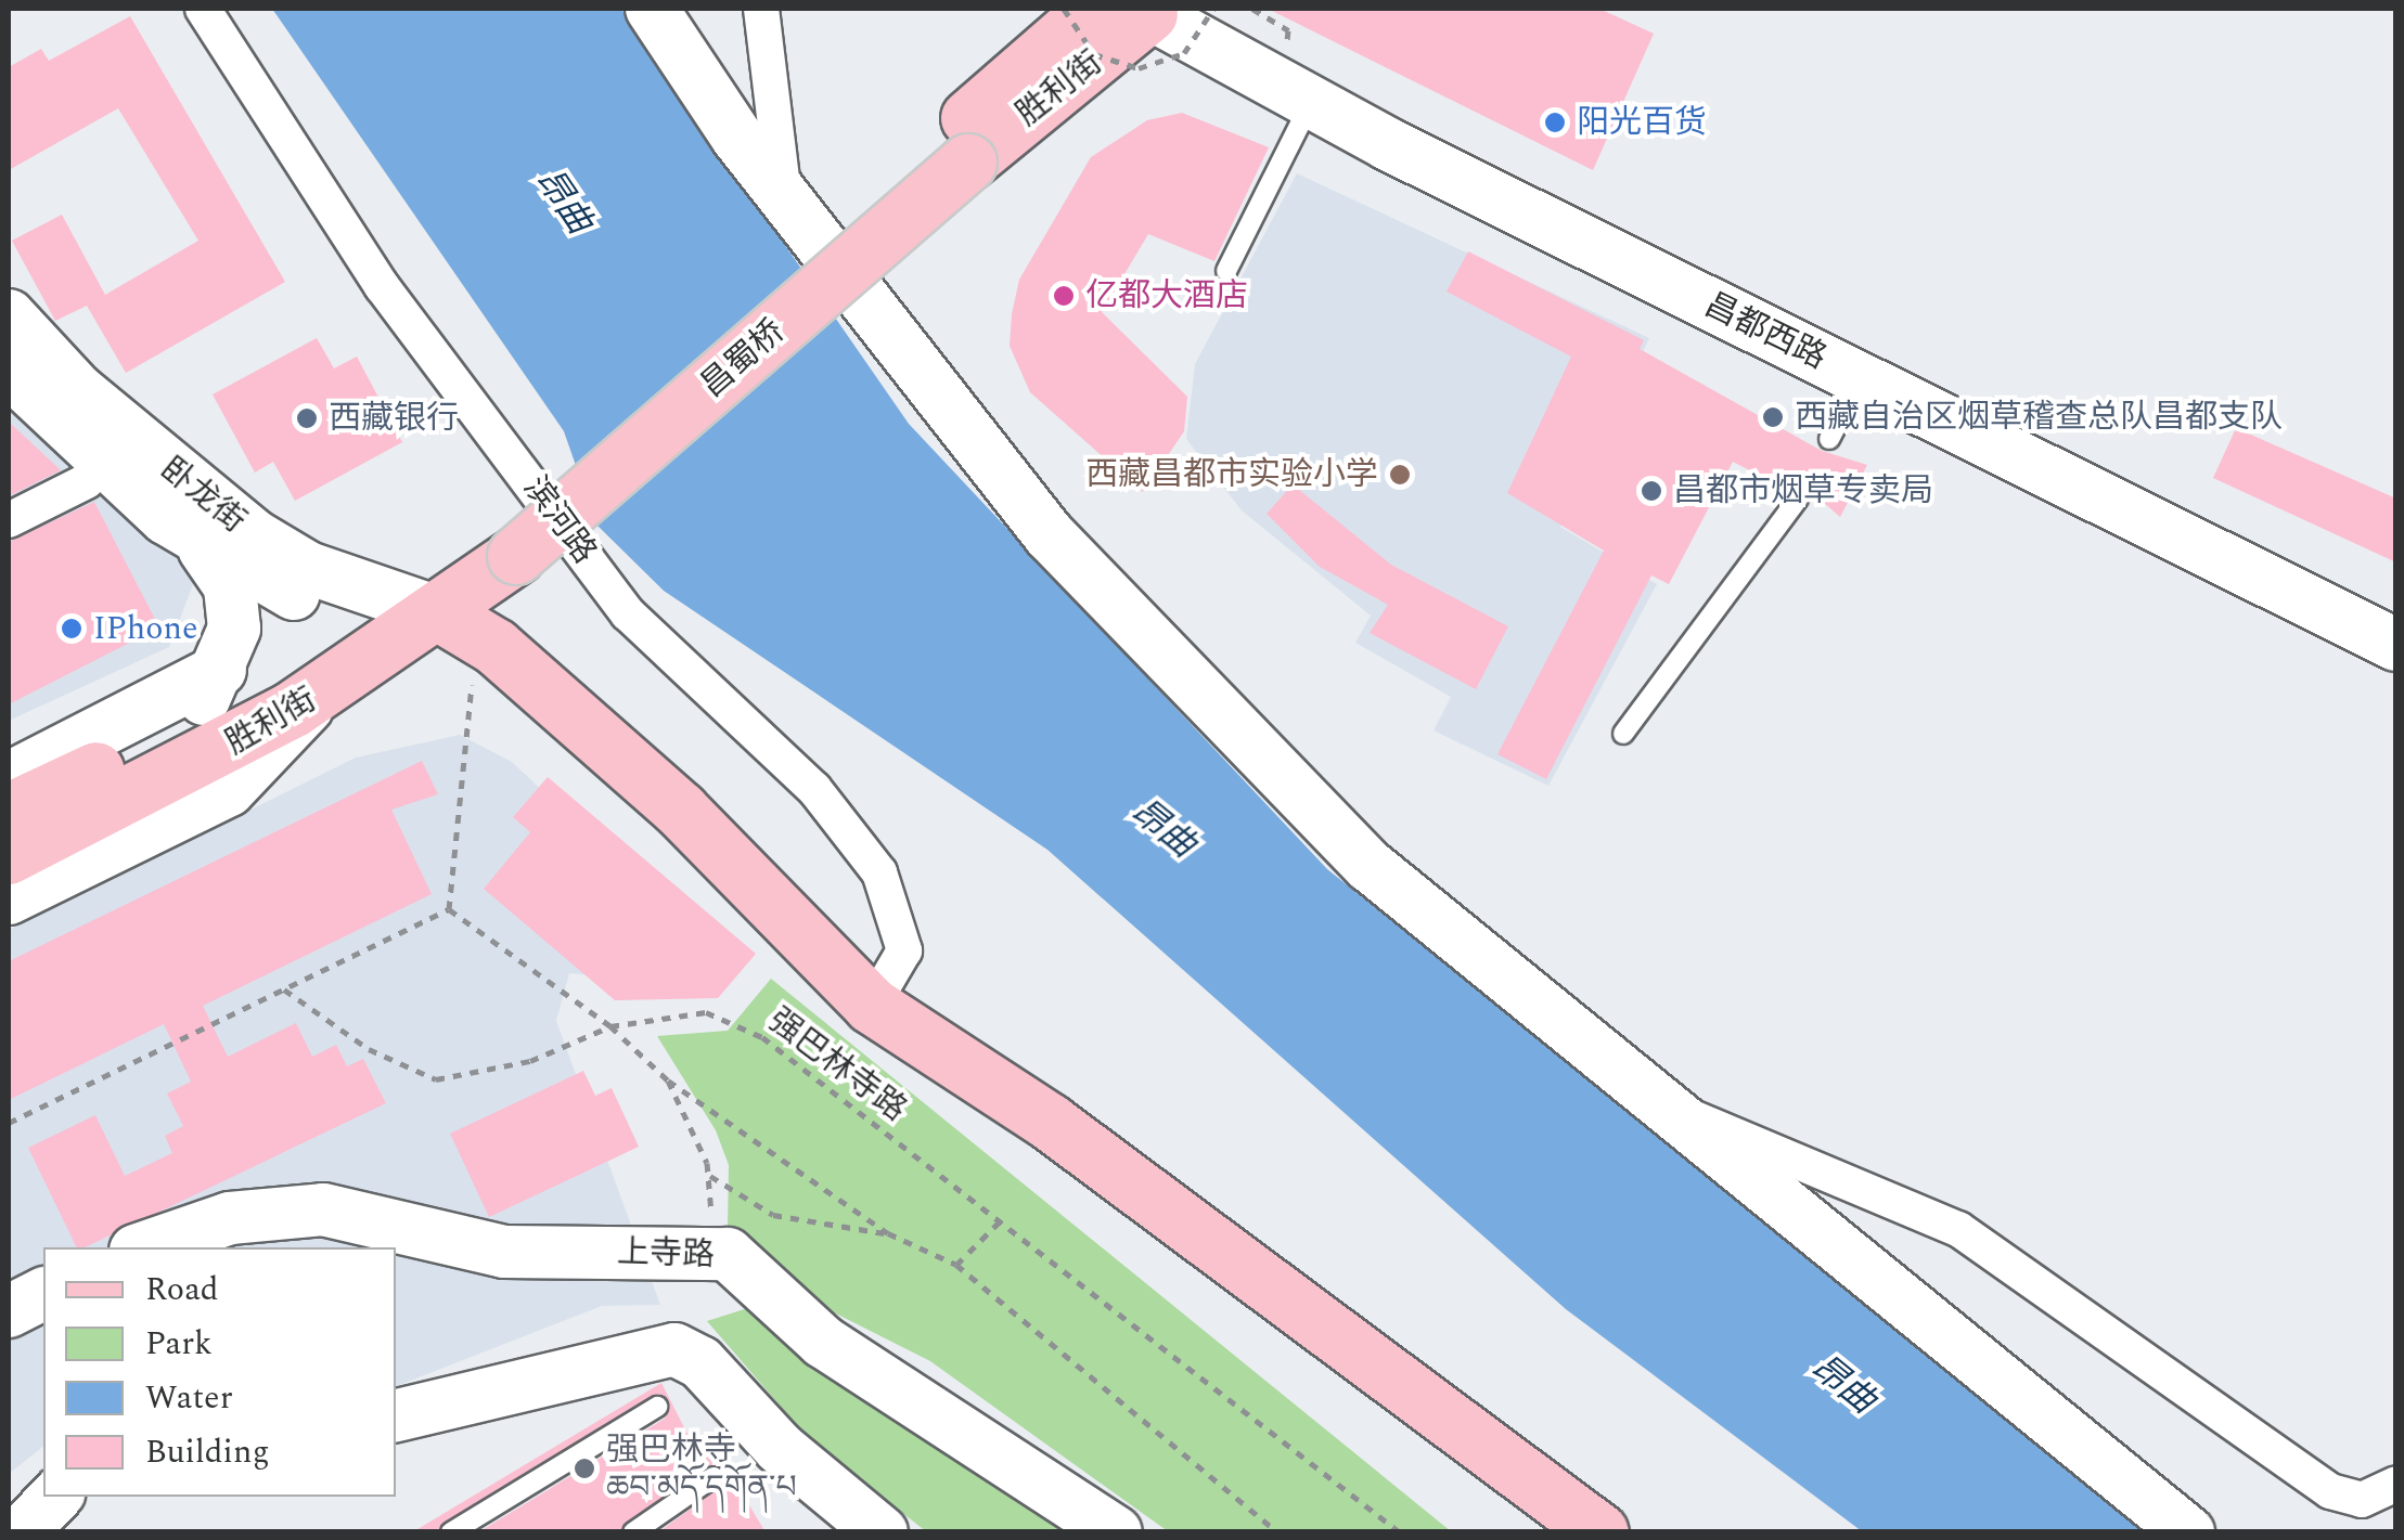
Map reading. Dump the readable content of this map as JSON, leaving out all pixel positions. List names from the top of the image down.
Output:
{
  "streets": {
    "main road": ["胜利街", "昌蜀桥"],
    "street": [
      "昌都西路",
      "卧龙街",
      "滨河路",
      "上寺路"
    ],
    "path": ["强巴林寺路"]
  },
  "crossings": [
    ["胜利街", "昌都西路"],
    ["胜利街", "昌蜀桥"],
    ["胜利街", "卧龙街"]
  ],
  "water": ["昂曲"],
  "places": [
    "阳光百货",
    "亿都大酒店",
    "西藏自治区烟草稽查总队昌都支队",
    "西藏银行",
    "西藏昌都市实验小学",
    "昌都市烟草专卖局",
    "IPhone",
    "强巴林寺 ཆབ་མདོ་དགོན་པ"
  ],
  "legend": [
    "Road",
    "Park",
    "Water",
    "Building"
  ]
}
